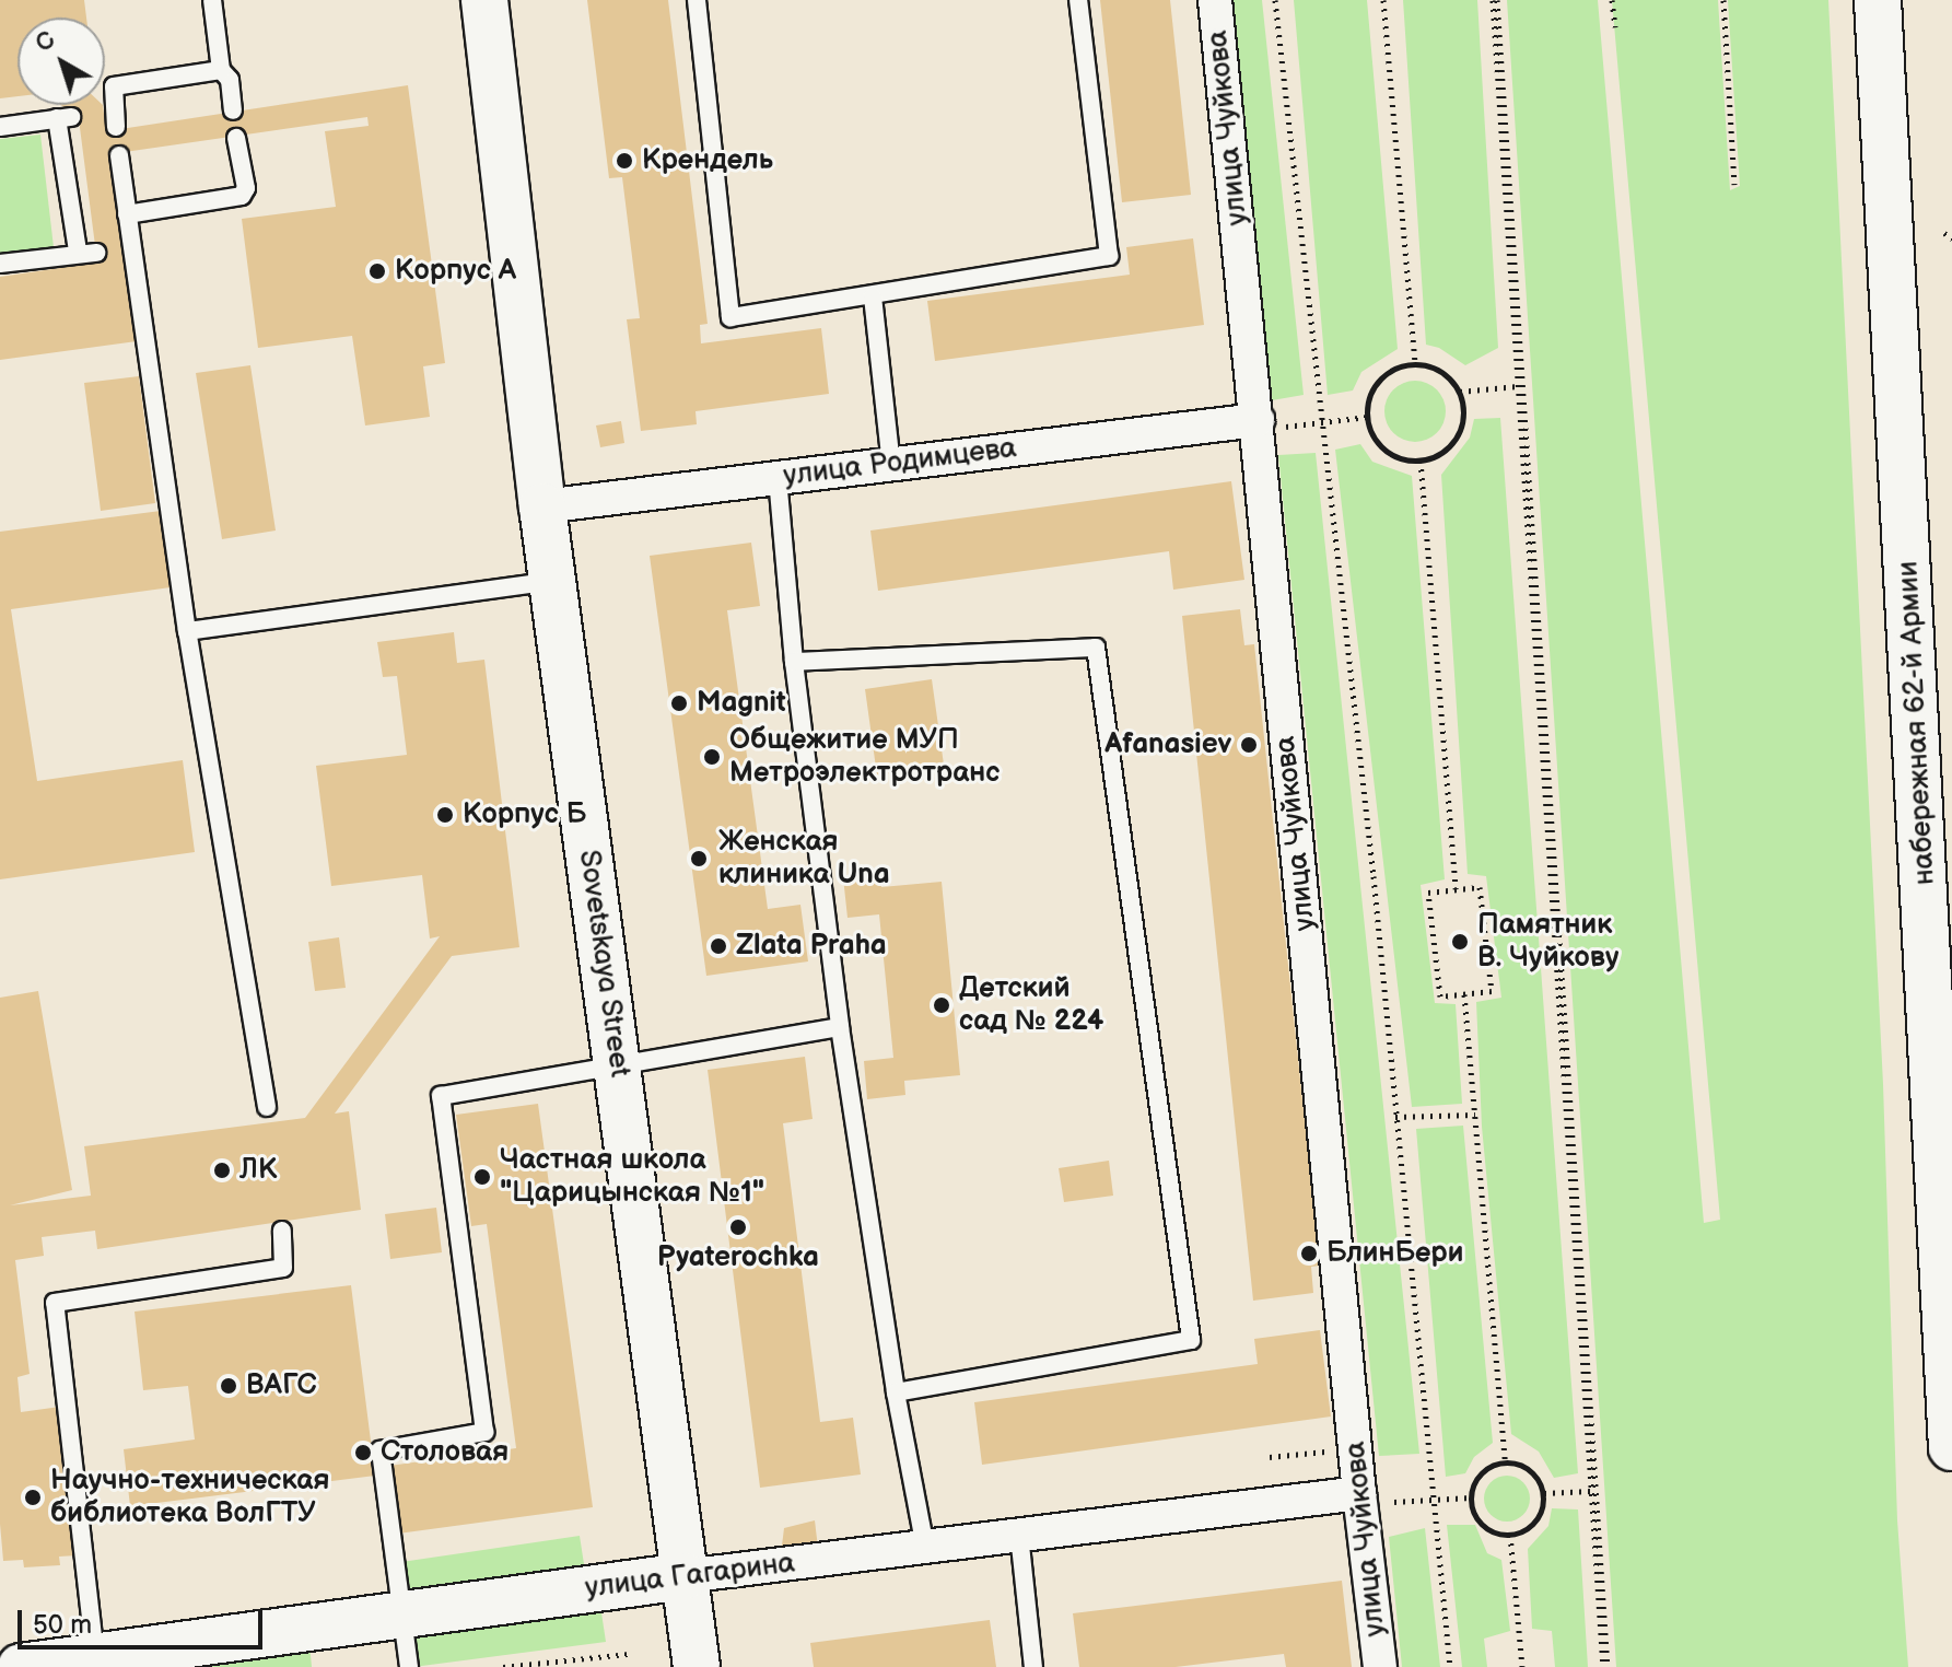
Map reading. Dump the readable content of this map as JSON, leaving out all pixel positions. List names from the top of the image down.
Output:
{
  "streets": {
    "street": [
      "улица Чуйкова",
      "улица Родимцева",
      "набережная 62-й Армии",
      "Sovetskaya Street",
      "улица Гагарина"
    ]
  },
  "crossings": [
    ["улица Чуйкова", "улица Родимцева"],
    ["улица Чуйкова", "улица Гагарина"],
    ["улица Родимцева", "Sovetskaya Street"],
    ["Sovetskaya Street", "улица Гагарина"]
  ],
  "places": [
    "Крендель",
    "Корпус А",
    "Magnit",
    "Afanasiev",
    "Общежитие МУП Метроэлектротранс",
    "Корпус Б",
    "Женская клиника Una",
    "Памятник В. Чуйкову",
    "Zlata Praha",
    "Детский сад № 224",
    "ЛК",
    "Частная школа \"Царицынская №1\"",
    "Pyaterochka",
    "БлинБери",
    "ВАГС",
    "Столовая",
    "Научно-техническая библиотека ВолГТУ"
  ],
  "scale_bar": "50 m",
  "north": "top left"
}
